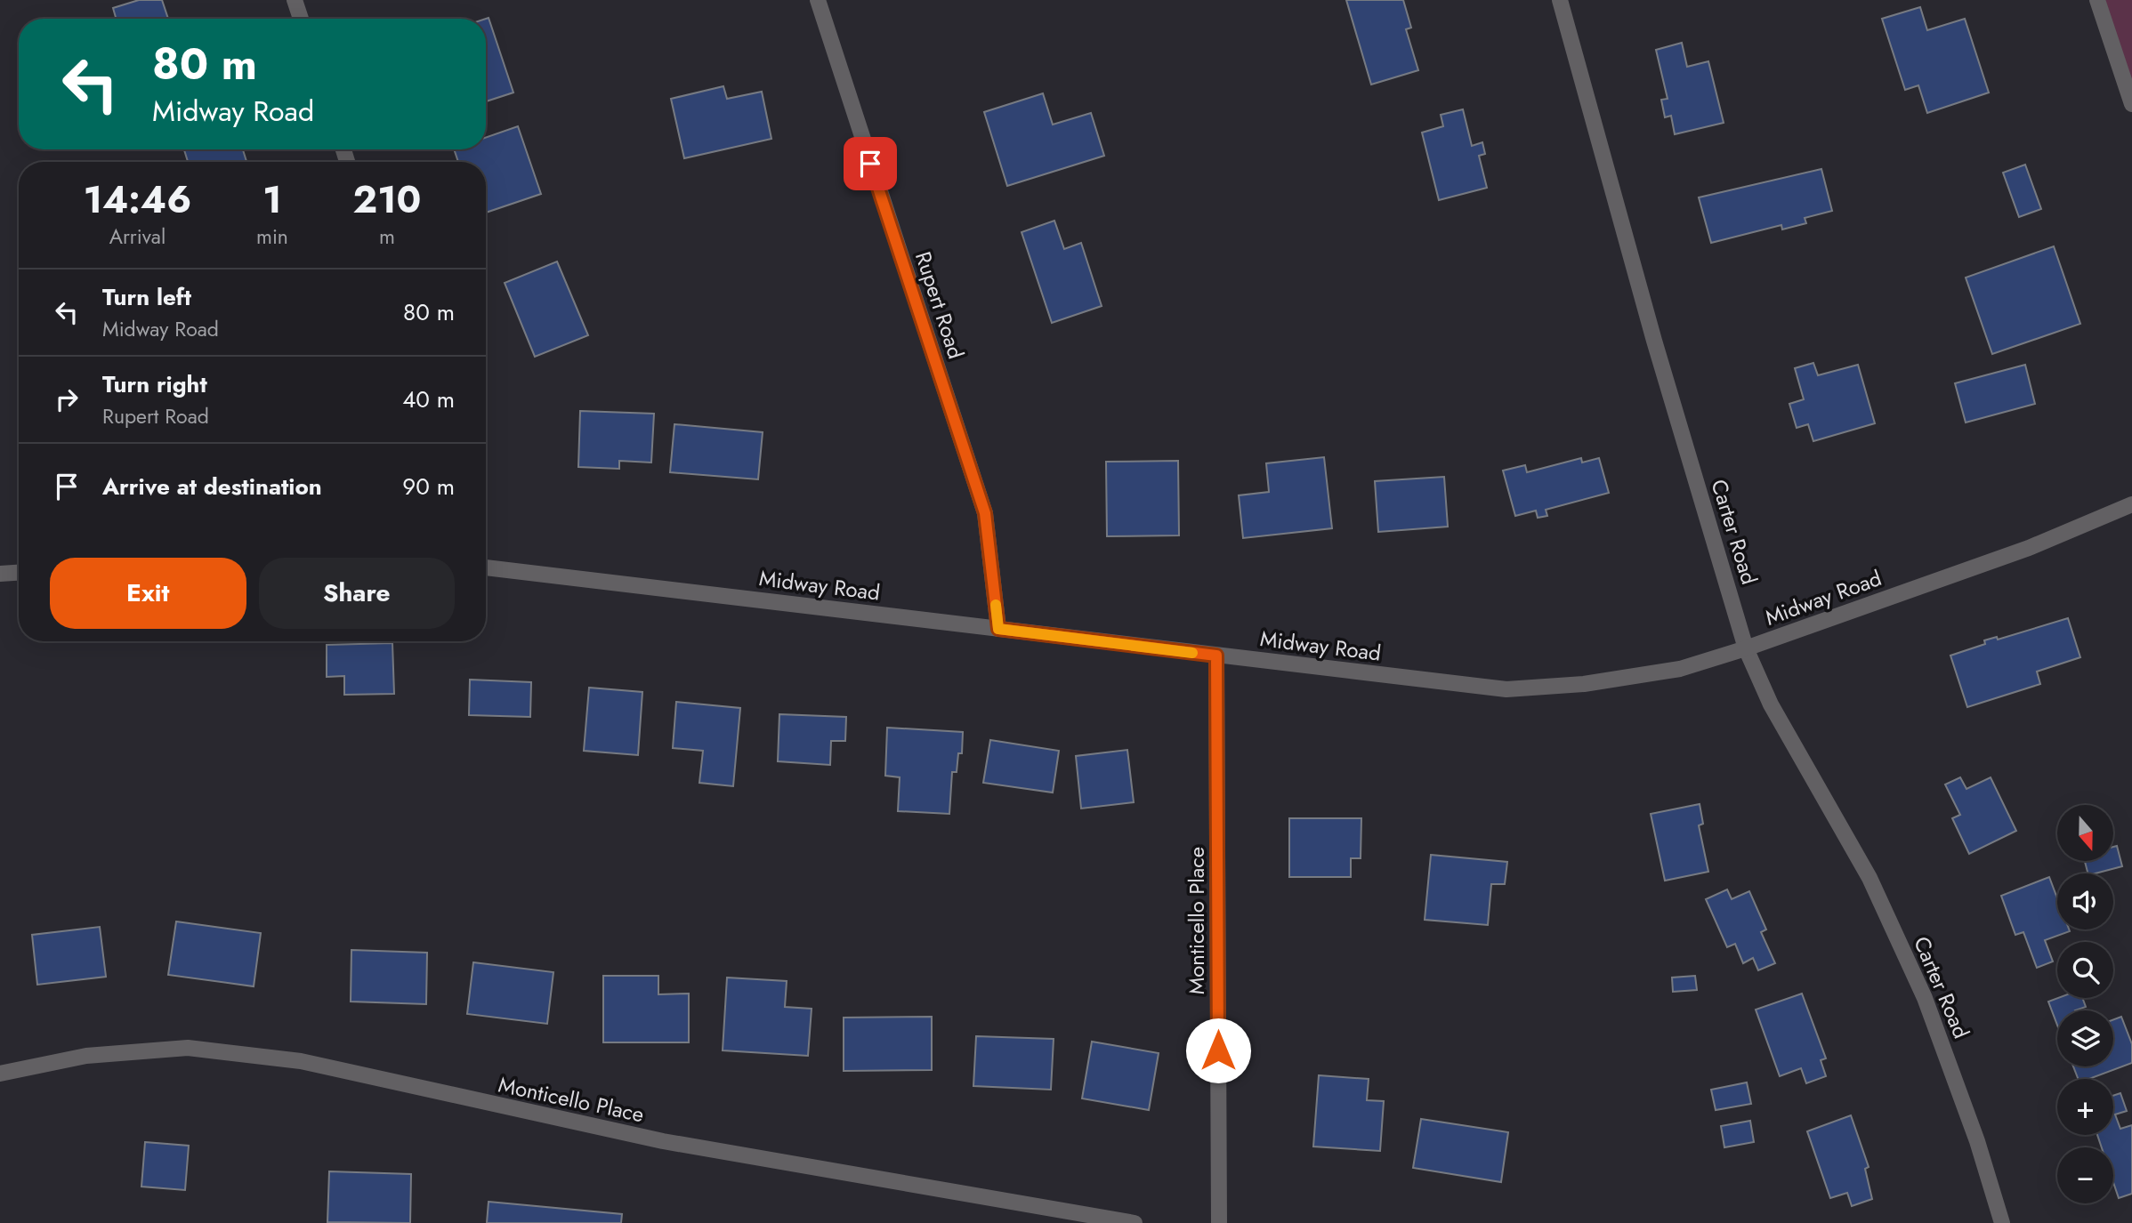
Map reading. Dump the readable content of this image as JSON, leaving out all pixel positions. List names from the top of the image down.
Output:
{
  "streets": {
    "street": [
      "Rupert Road",
      "Carter Road",
      "Midway Road",
      "Monticello Place"
    ]
  },
  "crossings": [
    ["Rupert Road", "Midway Road"],
    ["Carter Road", "Midway Road"],
    ["Midway Road", "Monticello Place"]
  ],
  "north": "bottom",
  "page": {
    "turn": ["80 m", "Midway Road"],
    "eta": [
      "14:46",
      "Arrival",
      "1",
      "min",
      "210",
      "m"
    ],
    "list": [
      {
        "name": "Turn left",
        "note": "Midway Road",
        "value": "80 m"
      },
      {
        "name": "Turn right",
        "note": "Rupert Road",
        "value": "40 m"
      },
      {
        "name": "Arrive at destination",
        "value": "90 m"
      }
    ],
    "buttons": ["Exit", "Share"],
    "map_buttons": ["+", "−"]
  }
}
